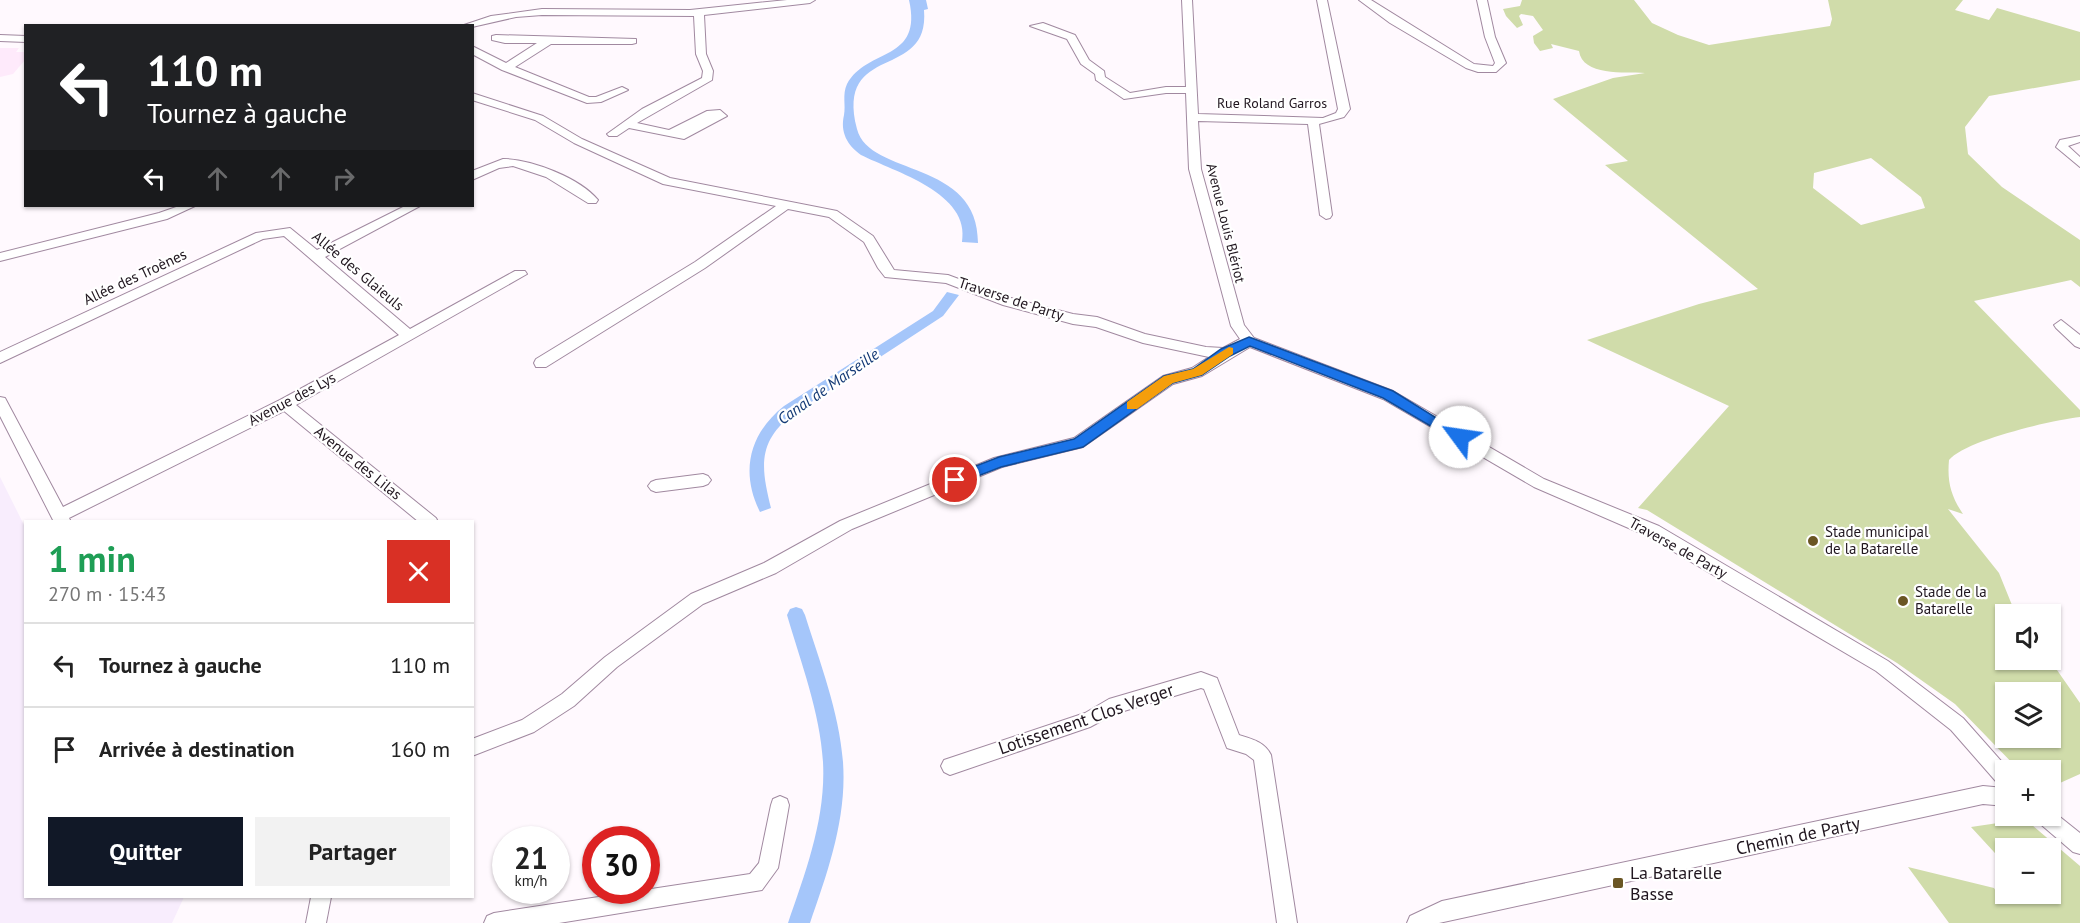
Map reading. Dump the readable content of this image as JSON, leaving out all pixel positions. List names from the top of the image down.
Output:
{
  "streets": {
    "street": [
      "Rue Roland Garros",
      "Avenue Louis Blériot",
      "Allée des Glaieuls",
      "Allée des Troènes",
      "Traverse de Party",
      "Avenue des Lys",
      "Avenue des Lilas",
      "Lotissement Clos Verger",
      "Chemin de Party"
    ]
  },
  "crossings": [
    ["Rue Roland Garros", "Avenue Louis Blériot"],
    ["Avenue Louis Blériot", "Traverse de Party"],
    ["Allée des Glaieuls", "Allée des Troènes"],
    ["Allée des Glaieuls", "Avenue des Lys"],
    ["Avenue des Lys", "Avenue des Lilas"]
  ],
  "water": ["Canal de Marseille"],
  "places": {
    "other": ["Stade municipal de la Batarelle", "Stade de la Batarelle"],
    "transit": ["La Batarelle Basse"]
  },
  "page": {
    "turn": ["110 m", "Tournez à gauche"],
    "heading": ["1 min", "270 m · 15:43"],
    "map_buttons": ["+", "−"],
    "list": [
      {
        "name": "Tournez à gauche",
        "value": "110 m"
      },
      {
        "name": "Arrivée à destination",
        "value": "160 m"
      }
    ],
    "buttons": ["Quitter", "Partager"],
    "speed": "21 km/h",
    "limit": "30"
  }
}
